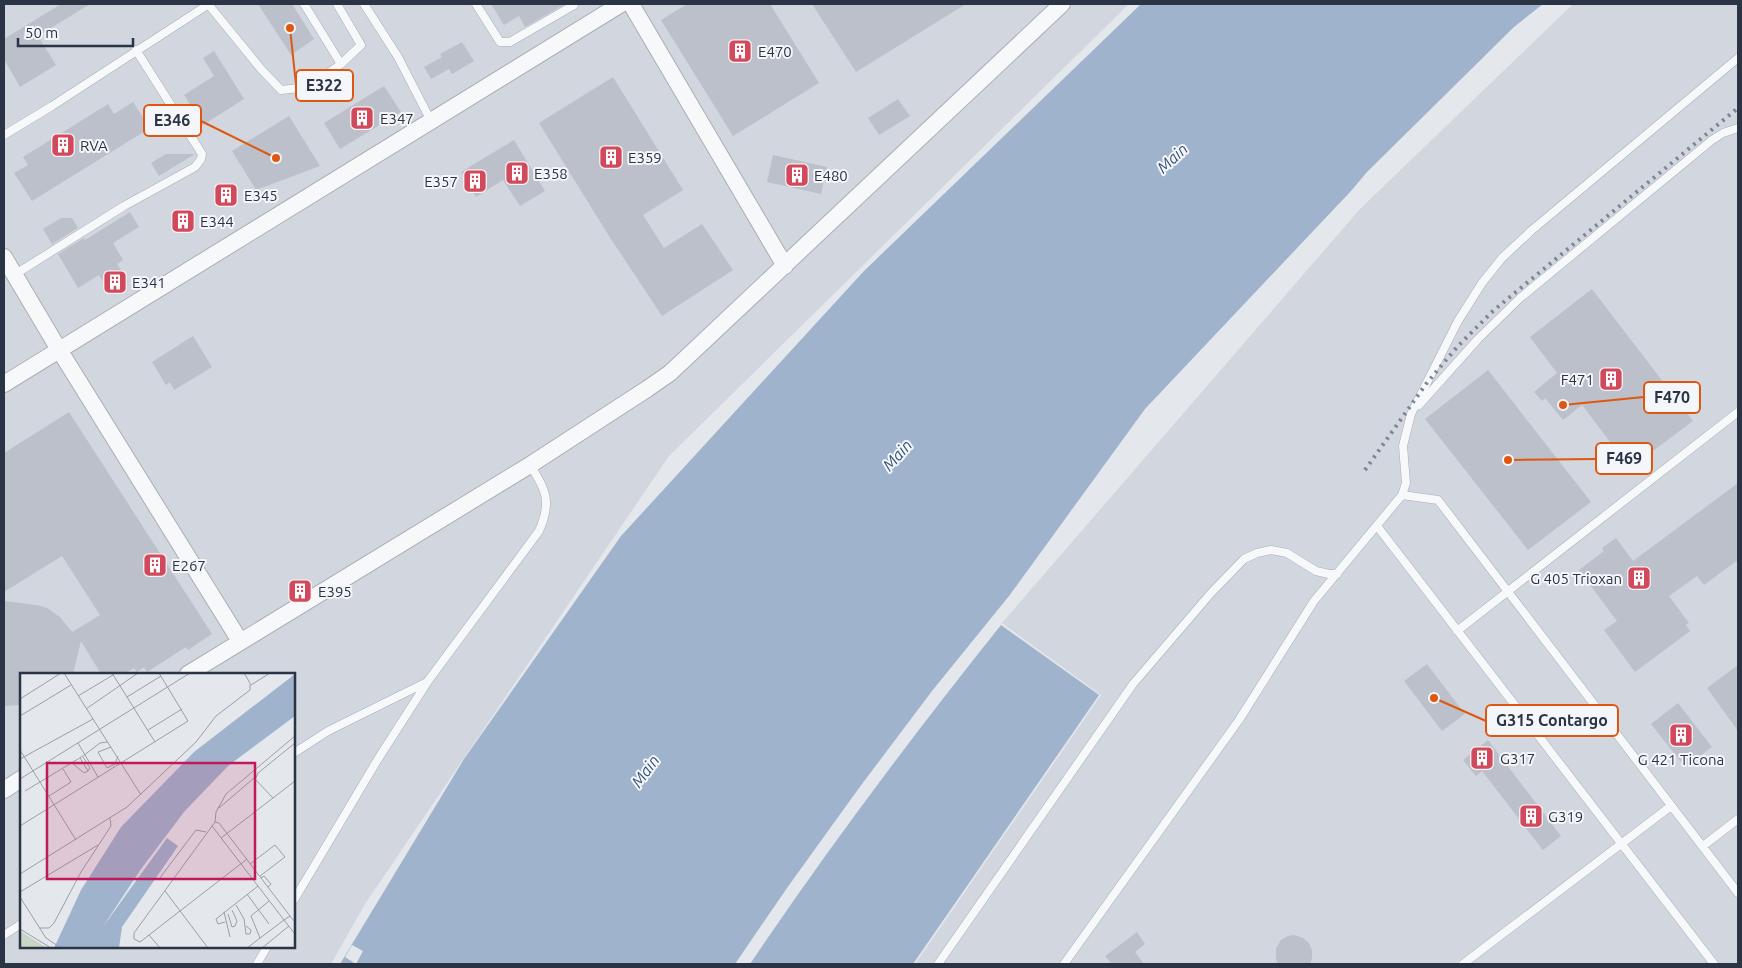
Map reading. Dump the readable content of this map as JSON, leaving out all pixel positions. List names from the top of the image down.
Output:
{
  "water": ["Main"],
  "places": {
    "other": [
      "E322",
      "E346",
      "F470",
      "F469",
      "G315 Contargo"
    ],
    "building": [
      "E470",
      "E347",
      "RVA",
      "E359",
      "E358",
      "E480",
      "E357",
      "E345",
      "E344",
      "E341",
      "F471",
      "E267",
      "G 405 Trioxan",
      "E395",
      "G 421 Ticona",
      "G317",
      "G319"
    ]
  },
  "scale_bar": "50 m"
}
